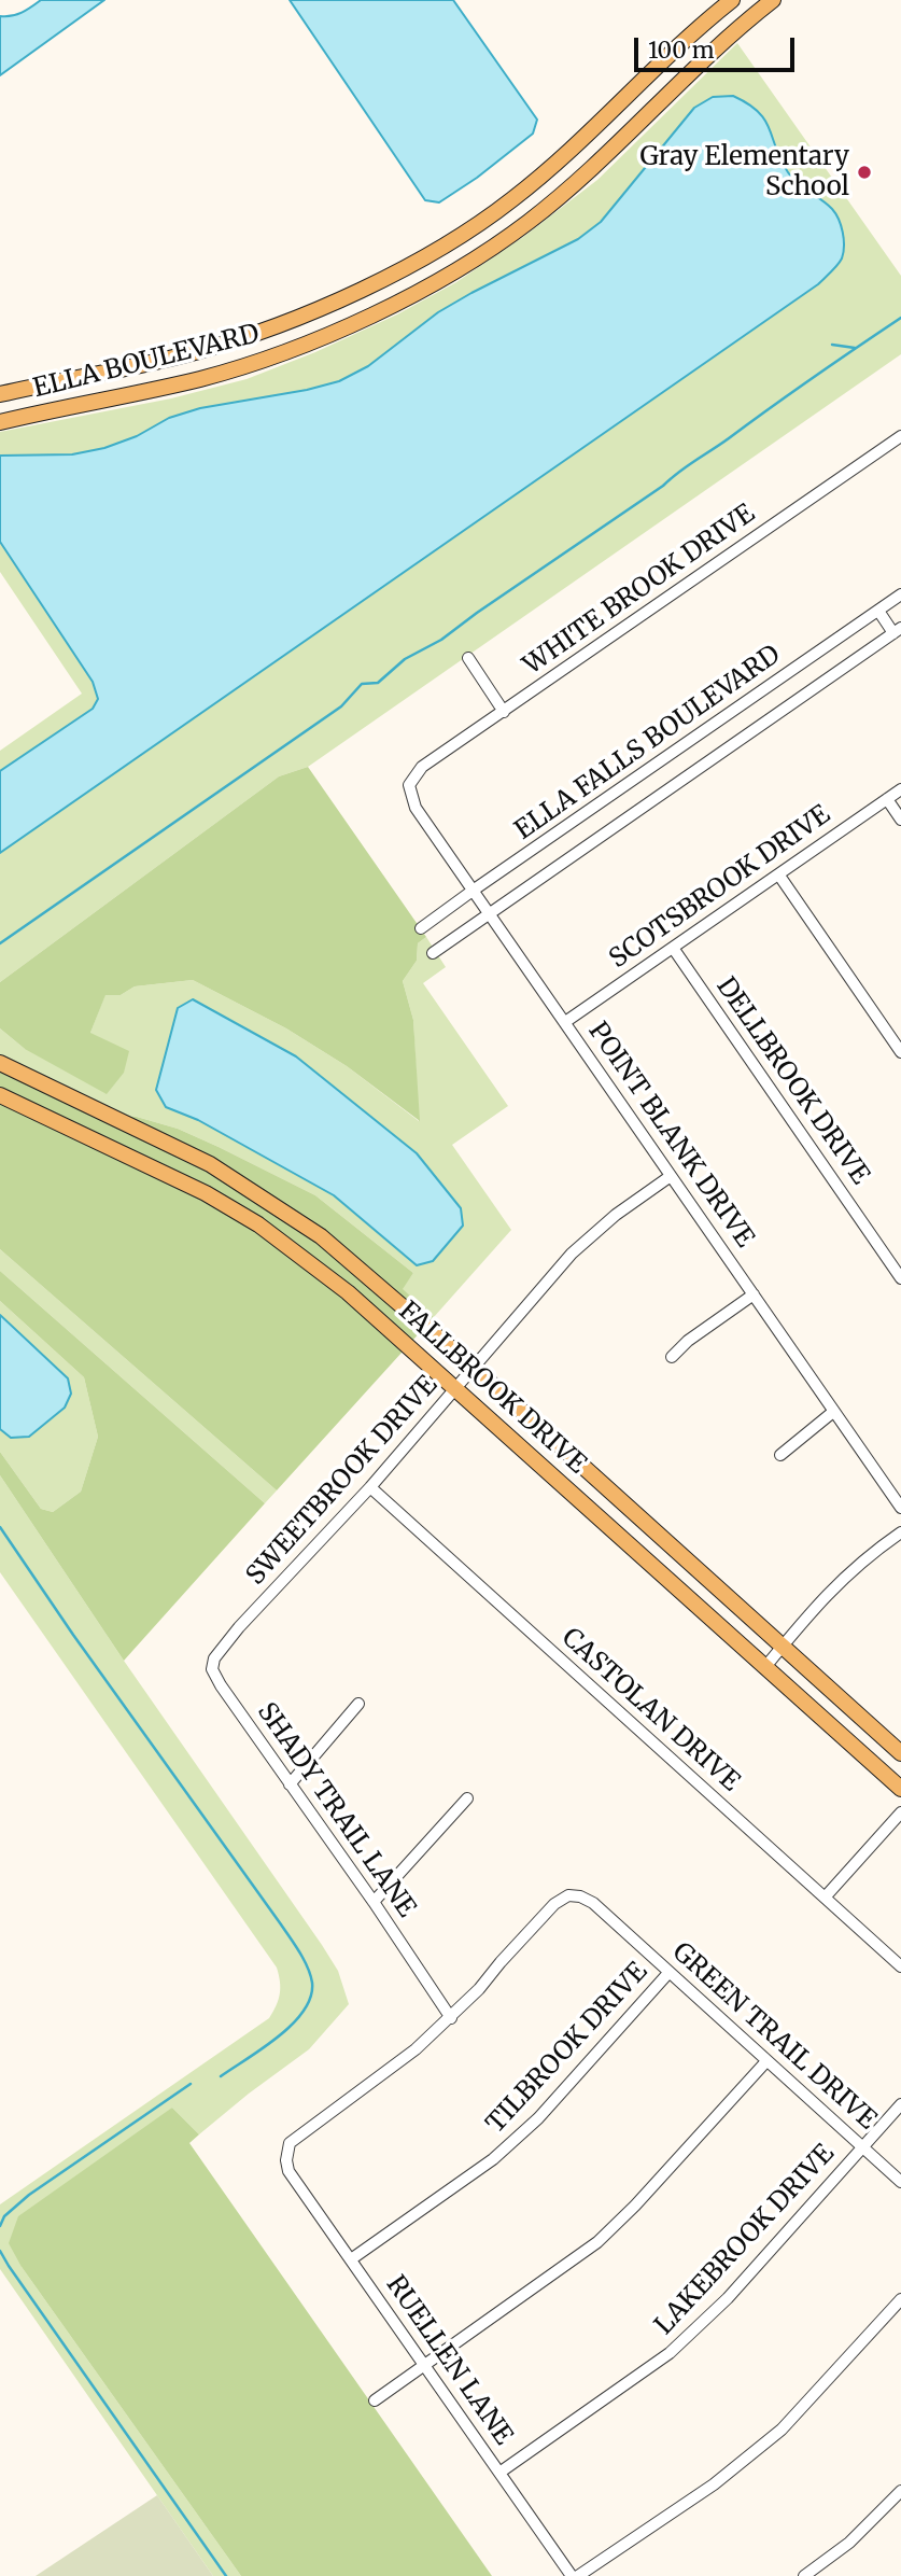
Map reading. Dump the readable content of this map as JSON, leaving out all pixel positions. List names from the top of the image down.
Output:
{
  "streets": {
    "main road": ["ELLA BOULEVARD", "FALLBROOK DRIVE"],
    "street": [
      "WHITE BROOK DRIVE",
      "ELLA FALLS BOULEVARD",
      "SCOTSBROOK DRIVE",
      "DELLBROOK DRIVE",
      "POINT BLANK DRIVE",
      "SWEETBROOK DRIVE",
      "CASTOLAN DRIVE",
      "SHADY TRAIL LANE",
      "GREEN TRAIL DRIVE",
      "TILBROOK DRIVE",
      "LAKEBROOK DRIVE",
      "RUELLEN LANE"
    ]
  },
  "crossings": [
    ["WHITE BROOK DRIVE", "POINT BLANK DRIVE"],
    ["ELLA FALLS BOULEVARD", "POINT BLANK DRIVE"],
    ["SCOTSBROOK DRIVE", "DELLBROOK DRIVE"],
    ["SCOTSBROOK DRIVE", "POINT BLANK DRIVE"],
    ["POINT BLANK DRIVE", "SWEETBROOK DRIVE"],
    ["FALLBROOK DRIVE", "SWEETBROOK DRIVE"],
    ["SWEETBROOK DRIVE", "CASTOLAN DRIVE"],
    ["SWEETBROOK DRIVE", "SHADY TRAIL LANE"],
    ["SHADY TRAIL LANE", "GREEN TRAIL DRIVE"],
    ["SHADY TRAIL LANE", "RUELLEN LANE"],
    ["GREEN TRAIL DRIVE", "TILBROOK DRIVE"],
    ["GREEN TRAIL DRIVE", "LAKEBROOK DRIVE"],
    ["GREEN TRAIL DRIVE", "RUELLEN LANE"],
    ["TILBROOK DRIVE", "RUELLEN LANE"],
    ["LAKEBROOK DRIVE", "RUELLEN LANE"]
  ],
  "places": ["Gray Elementary School"],
  "scale_bar": "100 m"
}
